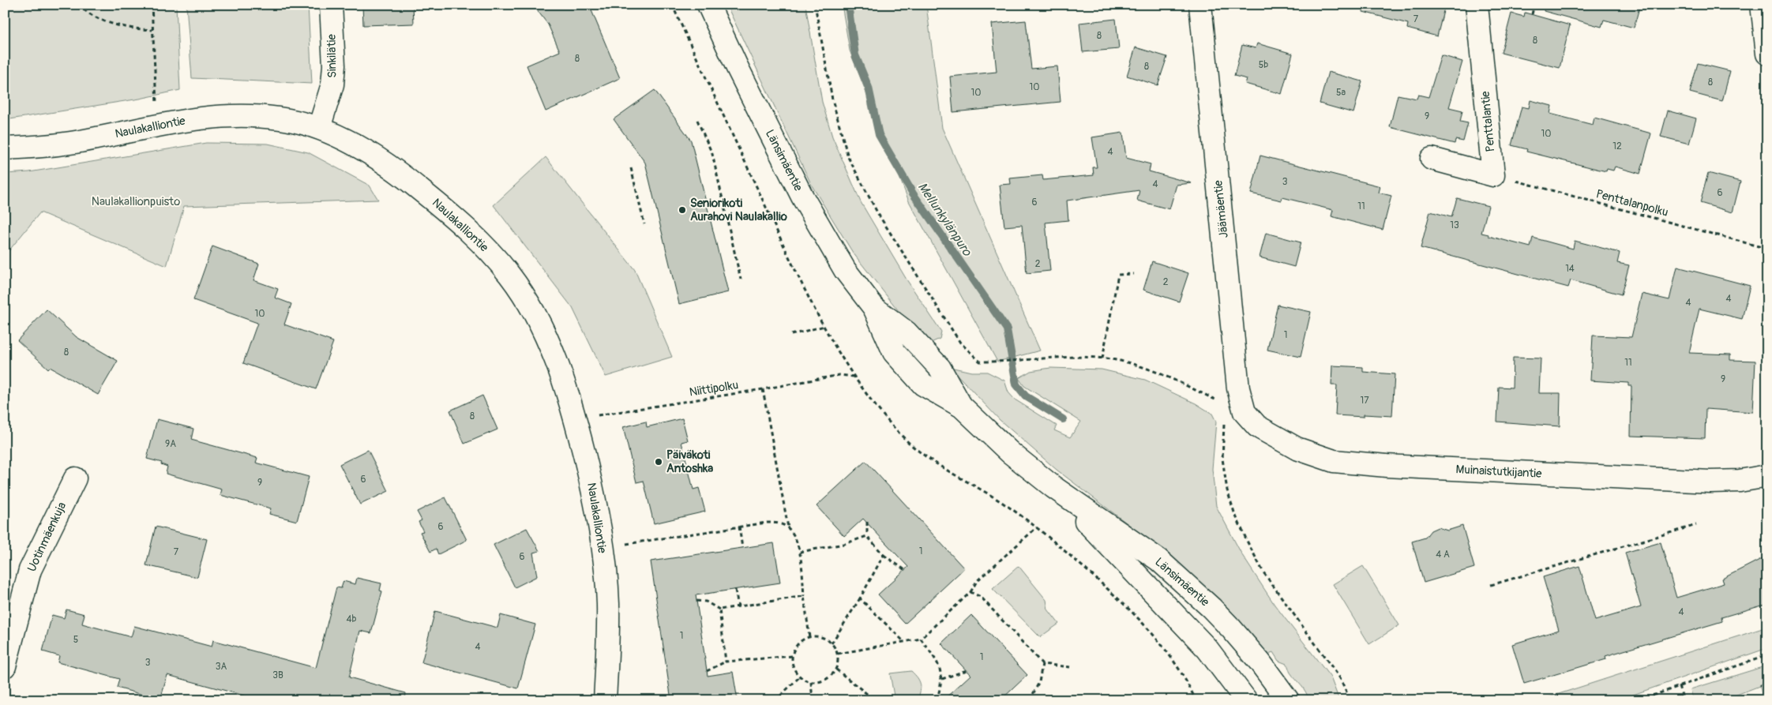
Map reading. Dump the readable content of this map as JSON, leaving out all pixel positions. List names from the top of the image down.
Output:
{
  "streets": {
    "street": [
      "Sinkilätie",
      "Penttalantie",
      "Naulakalliontie",
      "Länsimäentie",
      "Jäämäentie",
      "Muinaistutkijantie",
      "Uotinmäenkuja"
    ],
    "path": ["Penttalanpolku", "Niittipolku"]
  },
  "crossings": [
    ["Sinkilätie", "Naulakalliontie"],
    ["Penttalantie", "Penttalanpolku"],
    ["Naulakalliontie", "Niittipolku"],
    ["Jäämäentie", "Muinaistutkijantie"]
  ],
  "water": ["Mellunkylänpuro"],
  "parks": ["Naulakallionpuisto"],
  "places": ["Seniorikoti Aurahovi Naulakallio", "Päiväkoti Antoshka"],
  "house_numbers": [
    "7",
    "8",
    "8",
    "8",
    "5b",
    "8",
    "8",
    "10",
    "10",
    "5a",
    "9",
    "10",
    "12",
    "4",
    "3",
    "4",
    "6",
    "6",
    "11",
    "13",
    "2",
    "14",
    "2",
    "4",
    "4",
    "10",
    "1",
    "8",
    "11",
    "9",
    "17",
    "8",
    "9A",
    "6",
    "9",
    "6",
    "1",
    "7",
    "4 A",
    "6",
    "4",
    "4b",
    "1",
    "5",
    "4",
    "1",
    "3",
    "3A",
    "3B"
  ]
}
